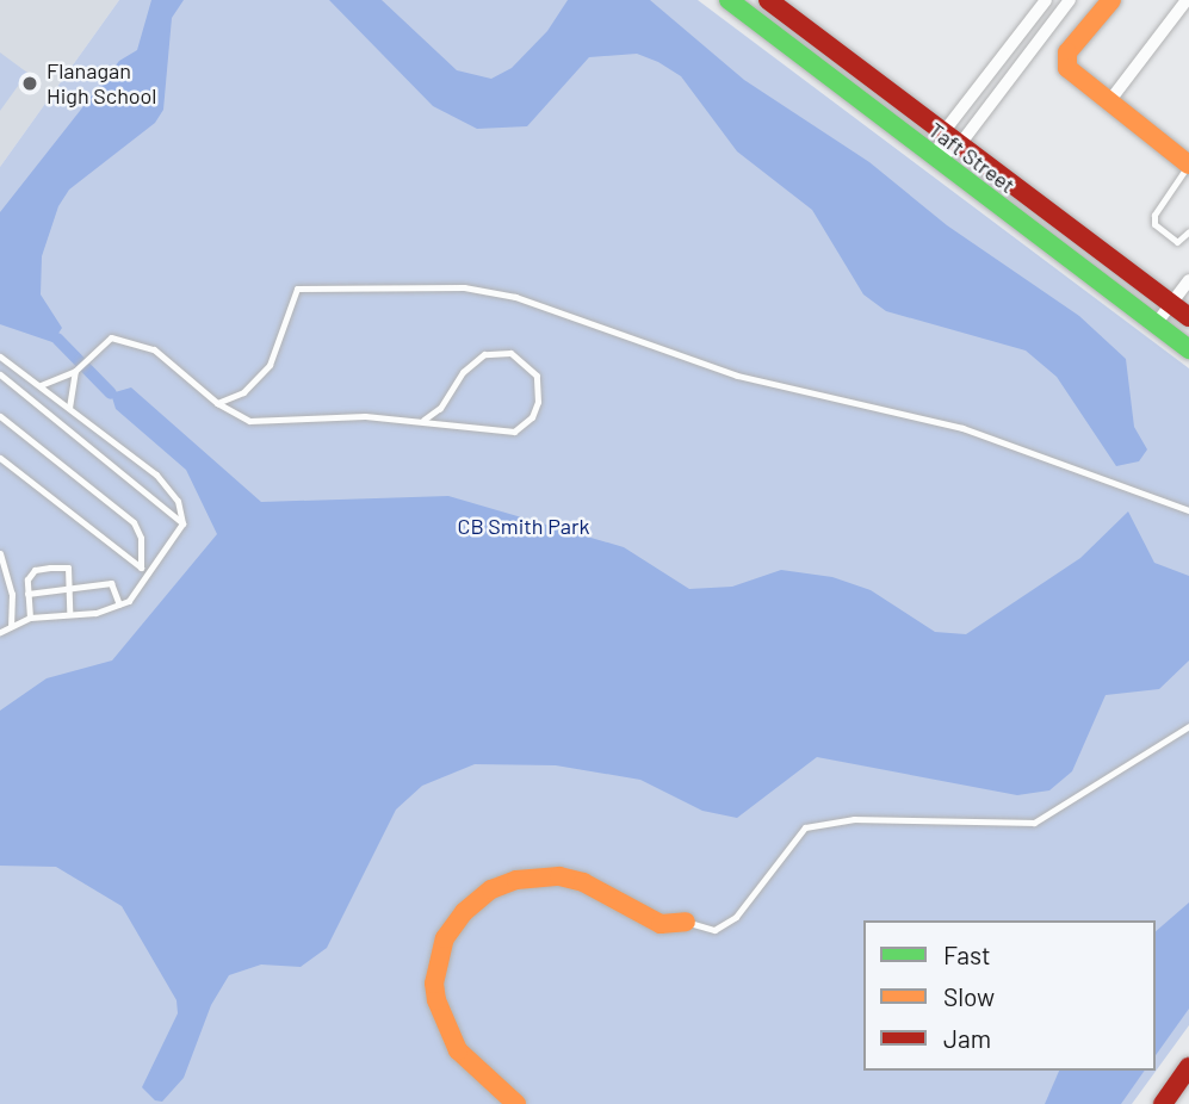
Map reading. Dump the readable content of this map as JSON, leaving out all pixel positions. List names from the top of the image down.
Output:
{
  "streets": {
    "main road": ["Taft Street"]
  },
  "parks": ["CB Smith Park"],
  "places": ["Flanagan High School"],
  "legend": ["Fast", "Slow", "Jam"]
}
